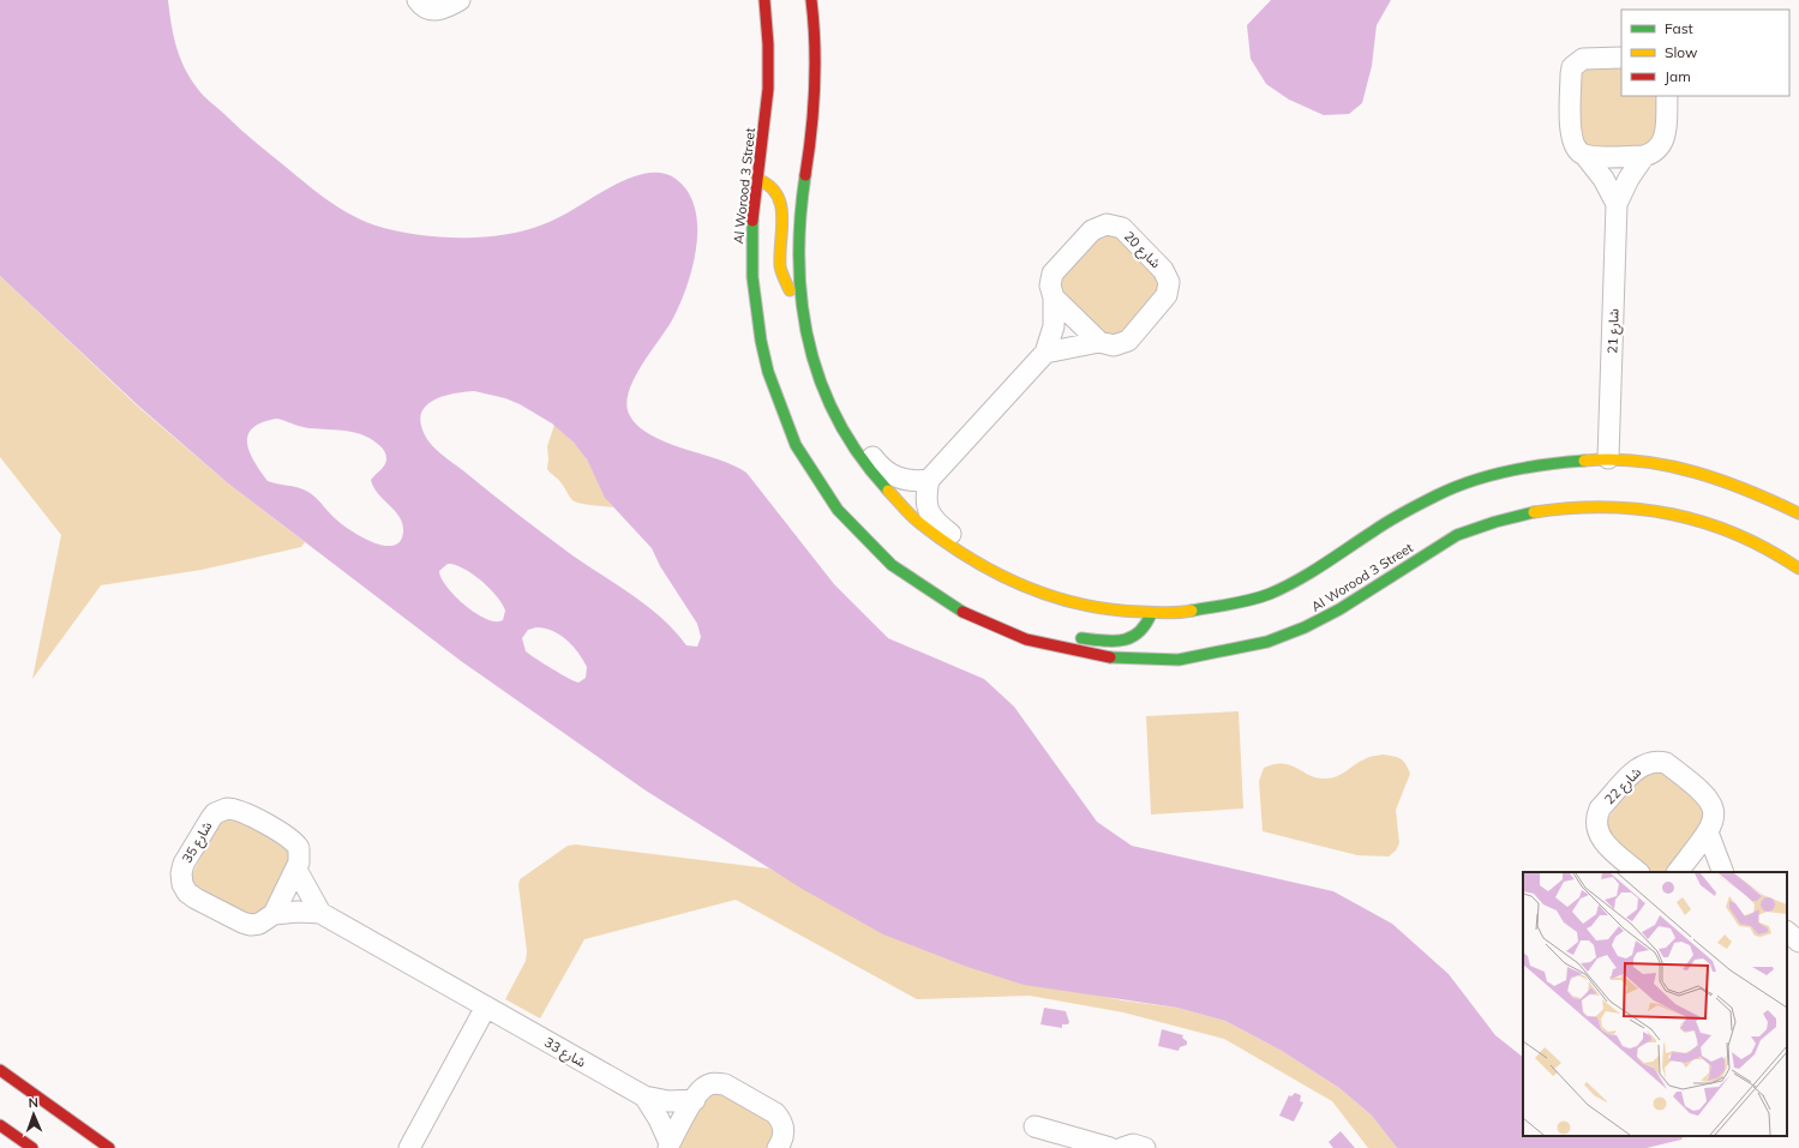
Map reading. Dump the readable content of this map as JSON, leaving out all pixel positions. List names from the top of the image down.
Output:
{
  "streets": {
    "street": [
      "Al Worood 3 Street",
      "شارع 20",
      "شارع 21",
      "شارع 22",
      "شارع 35",
      "شارع 33"
    ]
  },
  "crossings": [
    ["شارع 35", "شارع 33"]
  ],
  "legend": ["Fast", "Slow", "Jam"],
  "north": "top"
}
